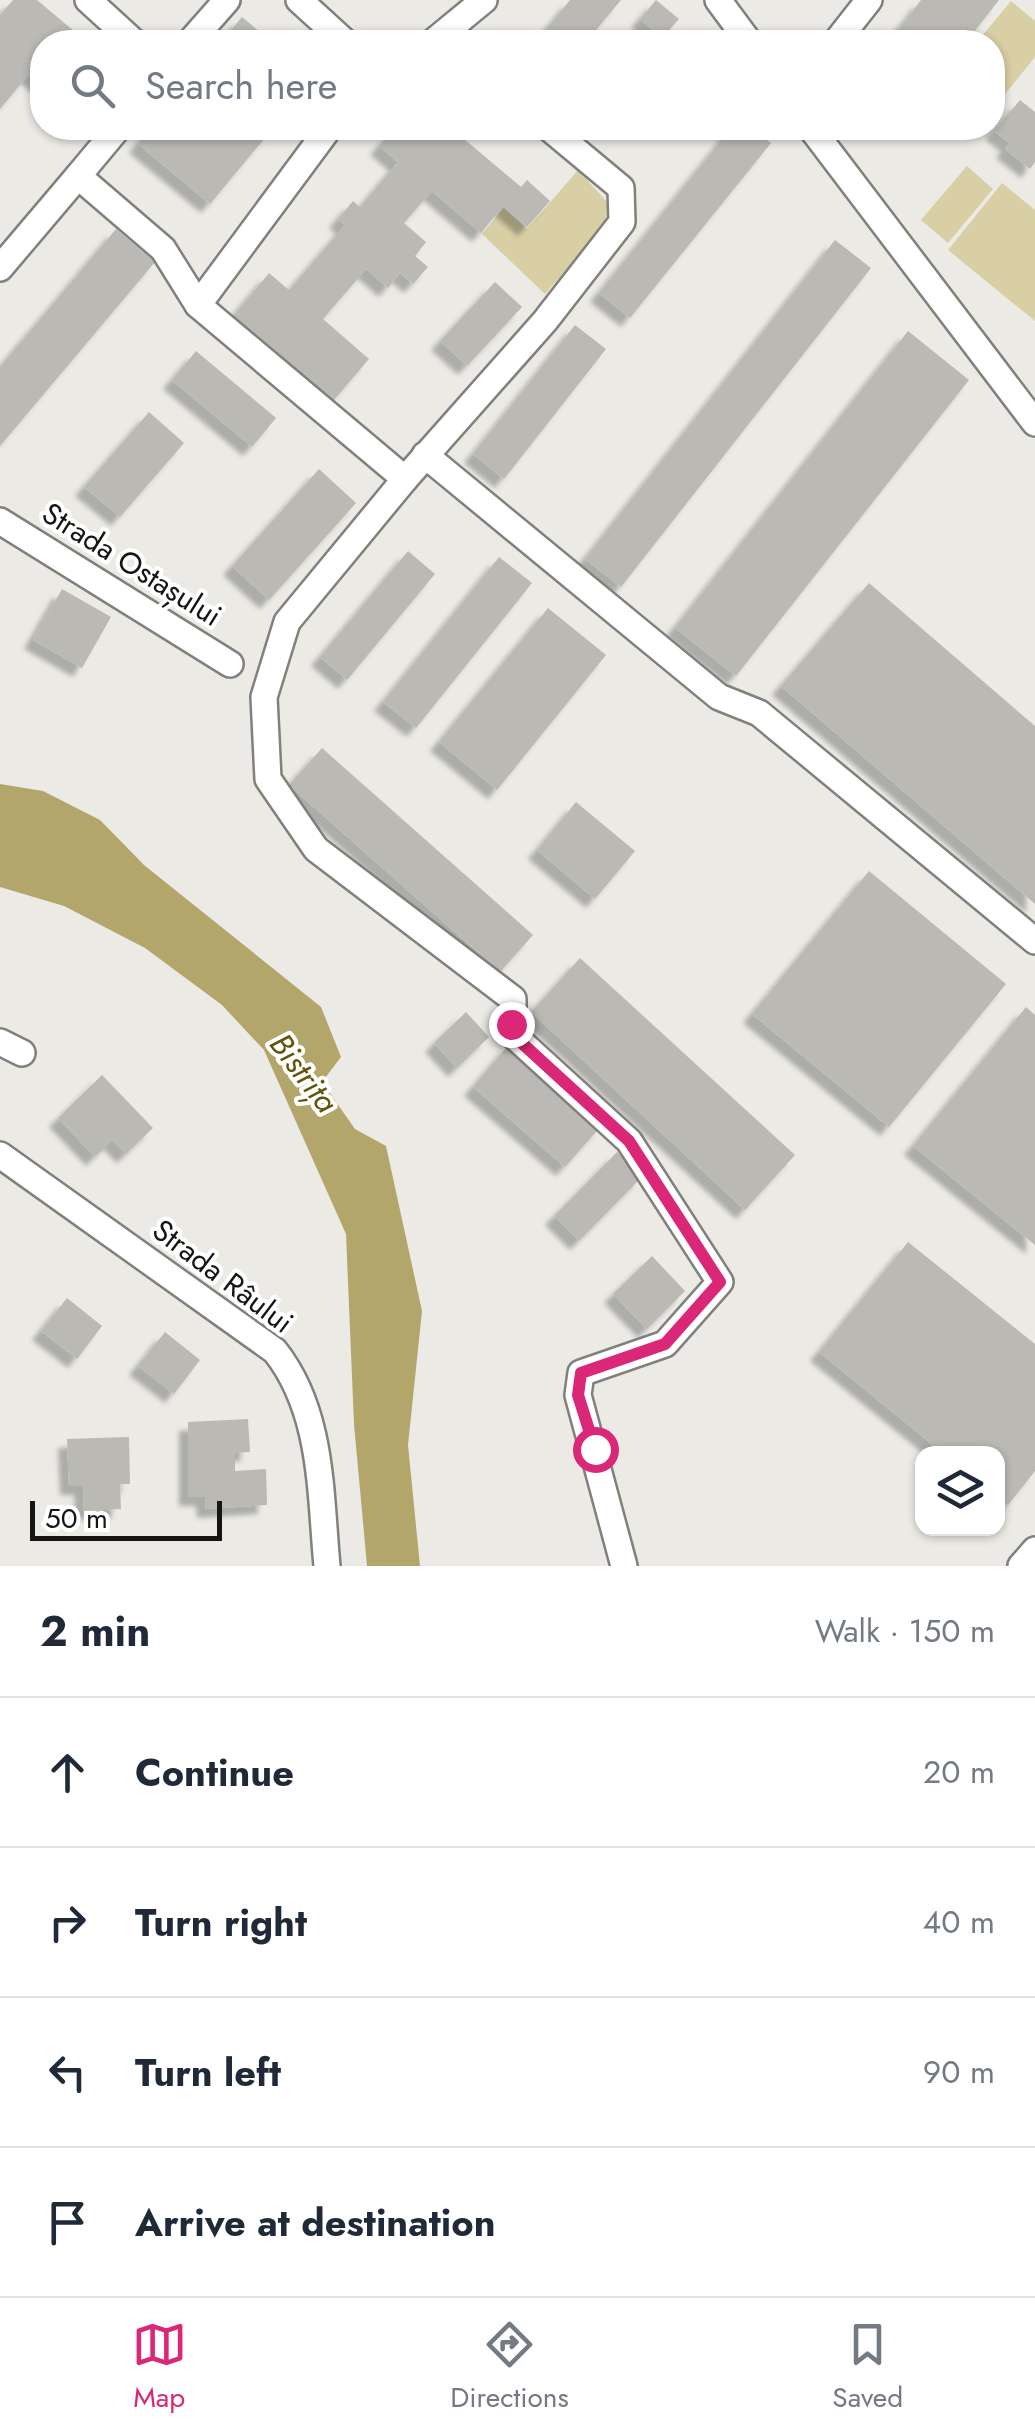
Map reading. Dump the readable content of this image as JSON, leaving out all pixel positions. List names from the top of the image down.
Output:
{
  "streets": {
    "street": ["Strada Ostașului", "Strada Râului"]
  },
  "water": ["Bistrița"],
  "scale_bar": "50 m",
  "page": {
    "search": "Search here",
    "scale": "50 m",
    "heading": ["2 min", "Walk · 150 m"],
    "list": [
      ["Continue", "20 m"],
      ["Turn right", "40 m"],
      ["Turn left", "90 m"],
      "Arrive at destination"
    ],
    "nav": ["Map", "Directions", "Saved"]
  }
}
